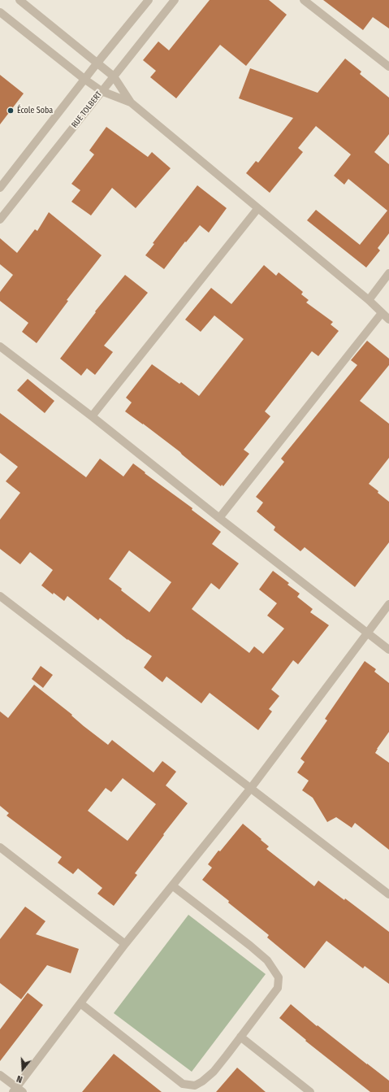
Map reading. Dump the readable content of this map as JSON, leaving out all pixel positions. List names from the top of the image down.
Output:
{
  "streets": {
    "street": ["RUE TOLBERT"]
  },
  "places": ["École Soba"],
  "north": "bottom"
}
